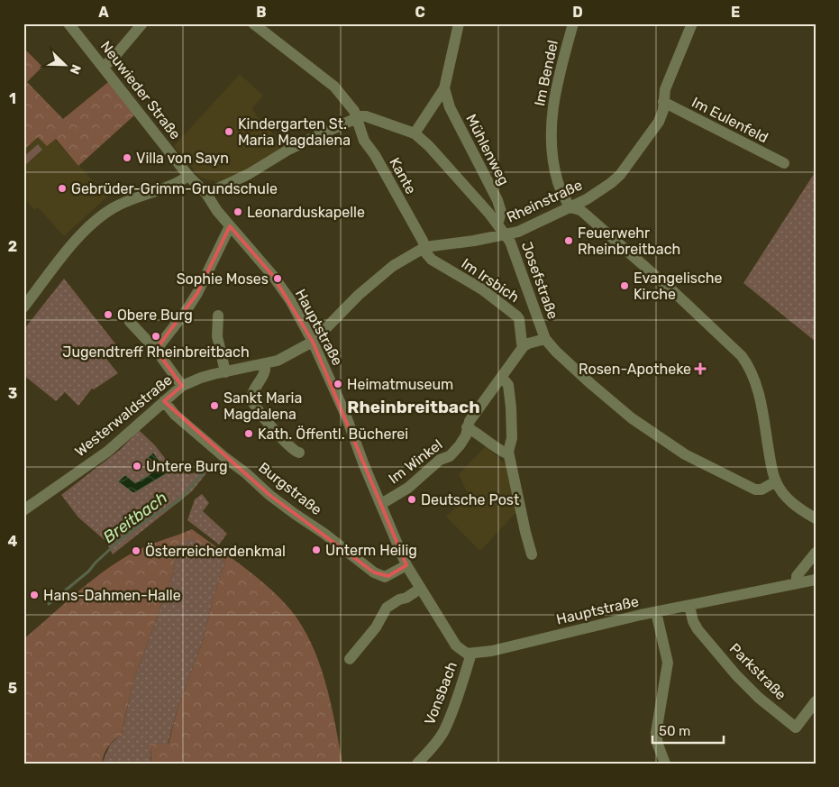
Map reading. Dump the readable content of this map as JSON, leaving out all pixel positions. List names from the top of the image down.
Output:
{
  "streets": {
    "street": [
      "Im Bendel",
      "Neuwieder Straße",
      "Im Eulenfeld",
      "Mühlenweg",
      "Kante",
      "Rheinstraße",
      "Im Irsbich",
      "Josefstraße",
      "Hauptstraße",
      "Westerwaldstraße",
      "Im Winkel",
      "Burgstraße",
      "Parkstraße",
      "Vonsbach"
    ]
  },
  "crossings": [
    ["Im Bendel", "Rheinstraße"],
    ["Neuwieder Straße", "Hauptstraße"],
    ["Im Eulenfeld", "Rheinstraße"],
    ["Mühlenweg", "Josefstraße"],
    ["Kante", "Rheinstraße"],
    ["Kante", "Im Irsbich"],
    ["Kante", "Josefstraße"],
    ["Rheinstraße", "Im Irsbich"],
    ["Rheinstraße", "Josefstraße"],
    ["Rheinstraße", "Hauptstraße"],
    ["Rheinstraße", "Westerwaldstraße"],
    ["Im Irsbich", "Im Winkel"],
    ["Hauptstraße", "Im Winkel"],
    ["Hauptstraße", "Burgstraße"],
    ["Hauptstraße", "Parkstraße"],
    ["Hauptstraße", "Vonsbach"],
    ["Westerwaldstraße", "Burgstraße"]
  ],
  "districts": ["Rheinbreitbach"],
  "water": ["Breitbach"],
  "places": {
    "other": [
      "Kindergarten St. Maria Magdalena",
      "Villa von Sayn",
      "Gebrüder-Grimm-Grundschule",
      "Leonarduskapelle",
      "Feuerwehr Rheinbreitbach",
      "Sophie Moses",
      "Evangelische Kirche",
      "Obere Burg",
      "Jugendtreff Rheinbreitbach",
      "Heimatmuseum",
      "Sankt Maria Magdalena",
      "Kath. Öffentl. Bücherei",
      "Untere Burg",
      "Deutsche Post",
      "Unterm Heilig",
      "Österreicherdenkmal",
      "Hans-Dahmen-Halle"
    ],
    "health": ["Rosen-Apotheke"]
  },
  "scale_bar": "50 m",
  "north": "bottom right",
  "grid": {
    "columns": [
      "A",
      "B",
      "C",
      "D",
      "E"
    ],
    "rows": [
      "1",
      "2",
      "3",
      "4",
      "5"
    ]
  }
}
